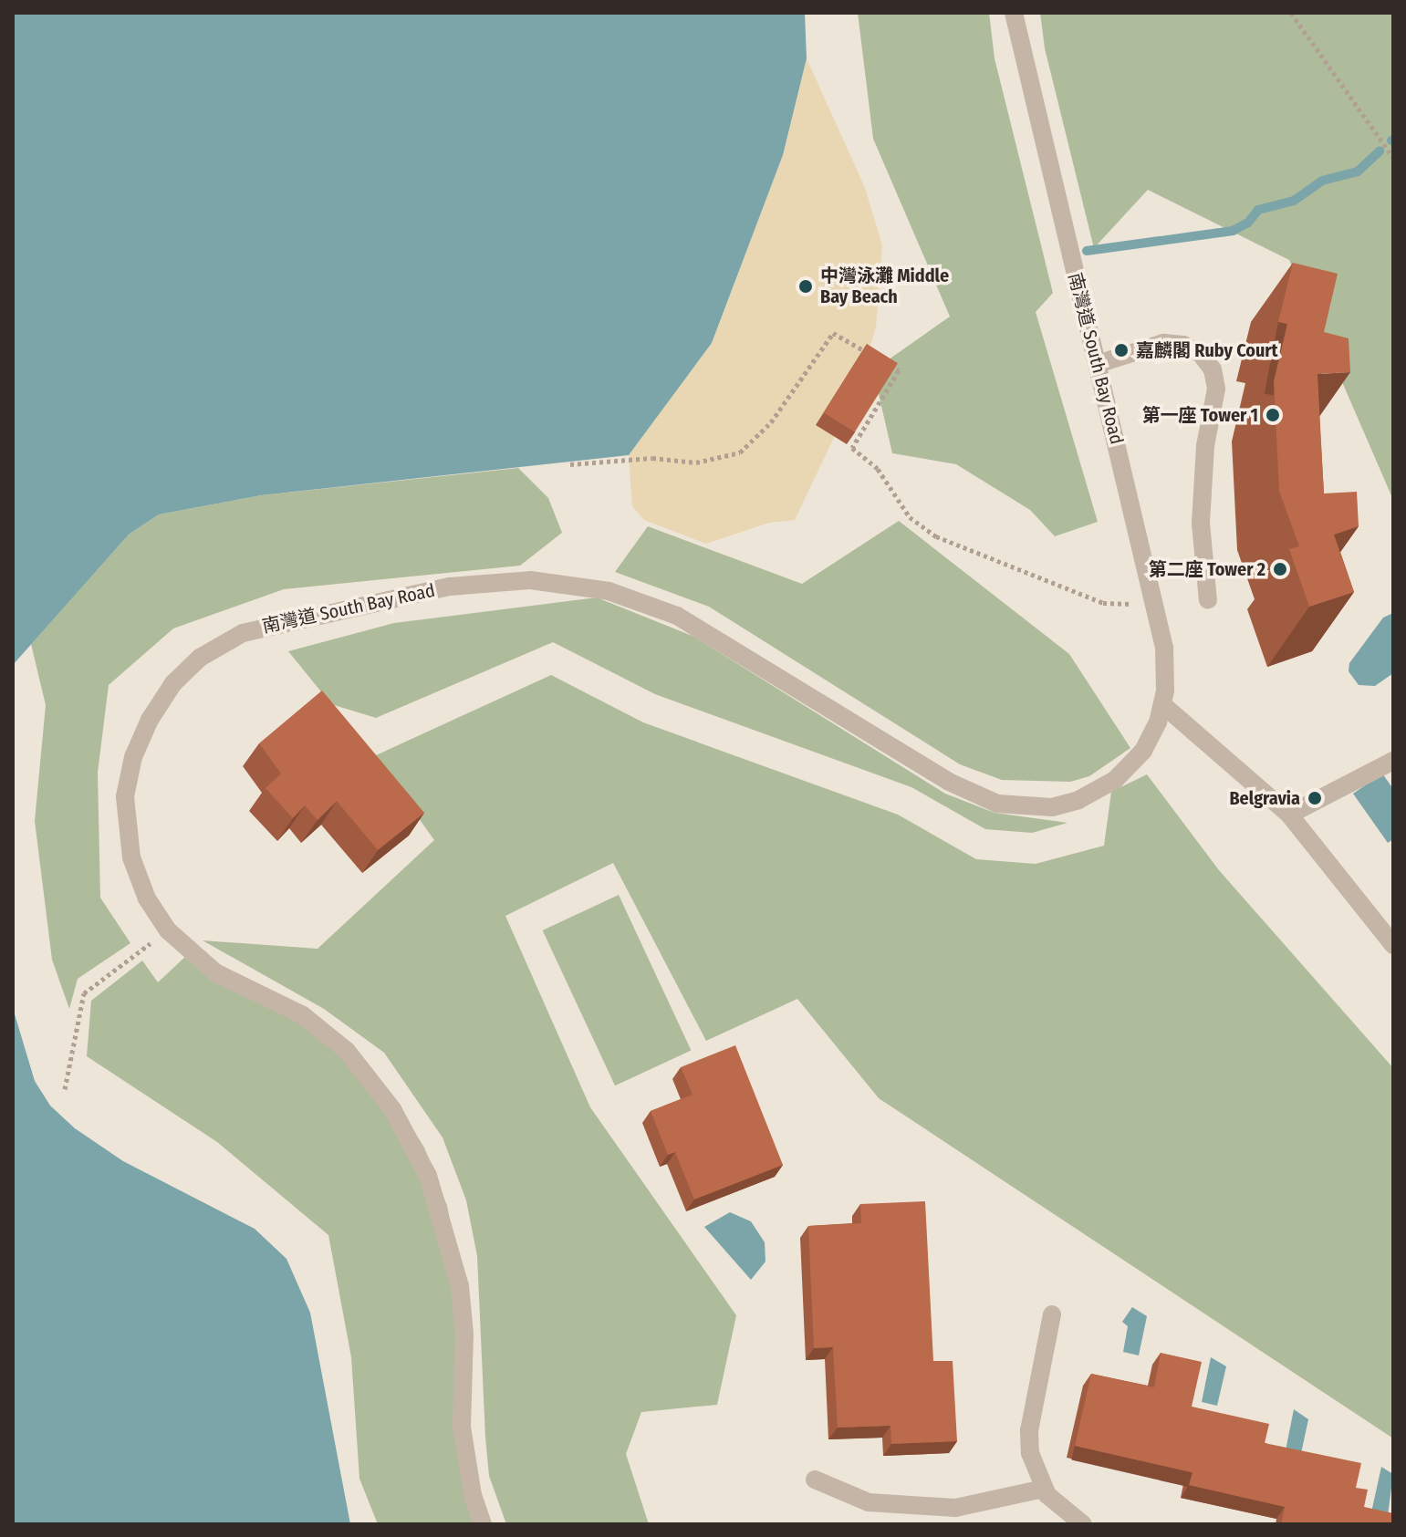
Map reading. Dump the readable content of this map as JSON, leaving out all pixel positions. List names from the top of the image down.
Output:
{
  "streets": {
    "street": ["南灣道 South Bay Road"]
  },
  "places": [
    "中灣泳灘 Middle Bay Beach",
    "嘉麟閣 Ruby Court",
    "第一座 Tower 1",
    "第二座 Tower 2",
    "Belgravia"
  ]
}
